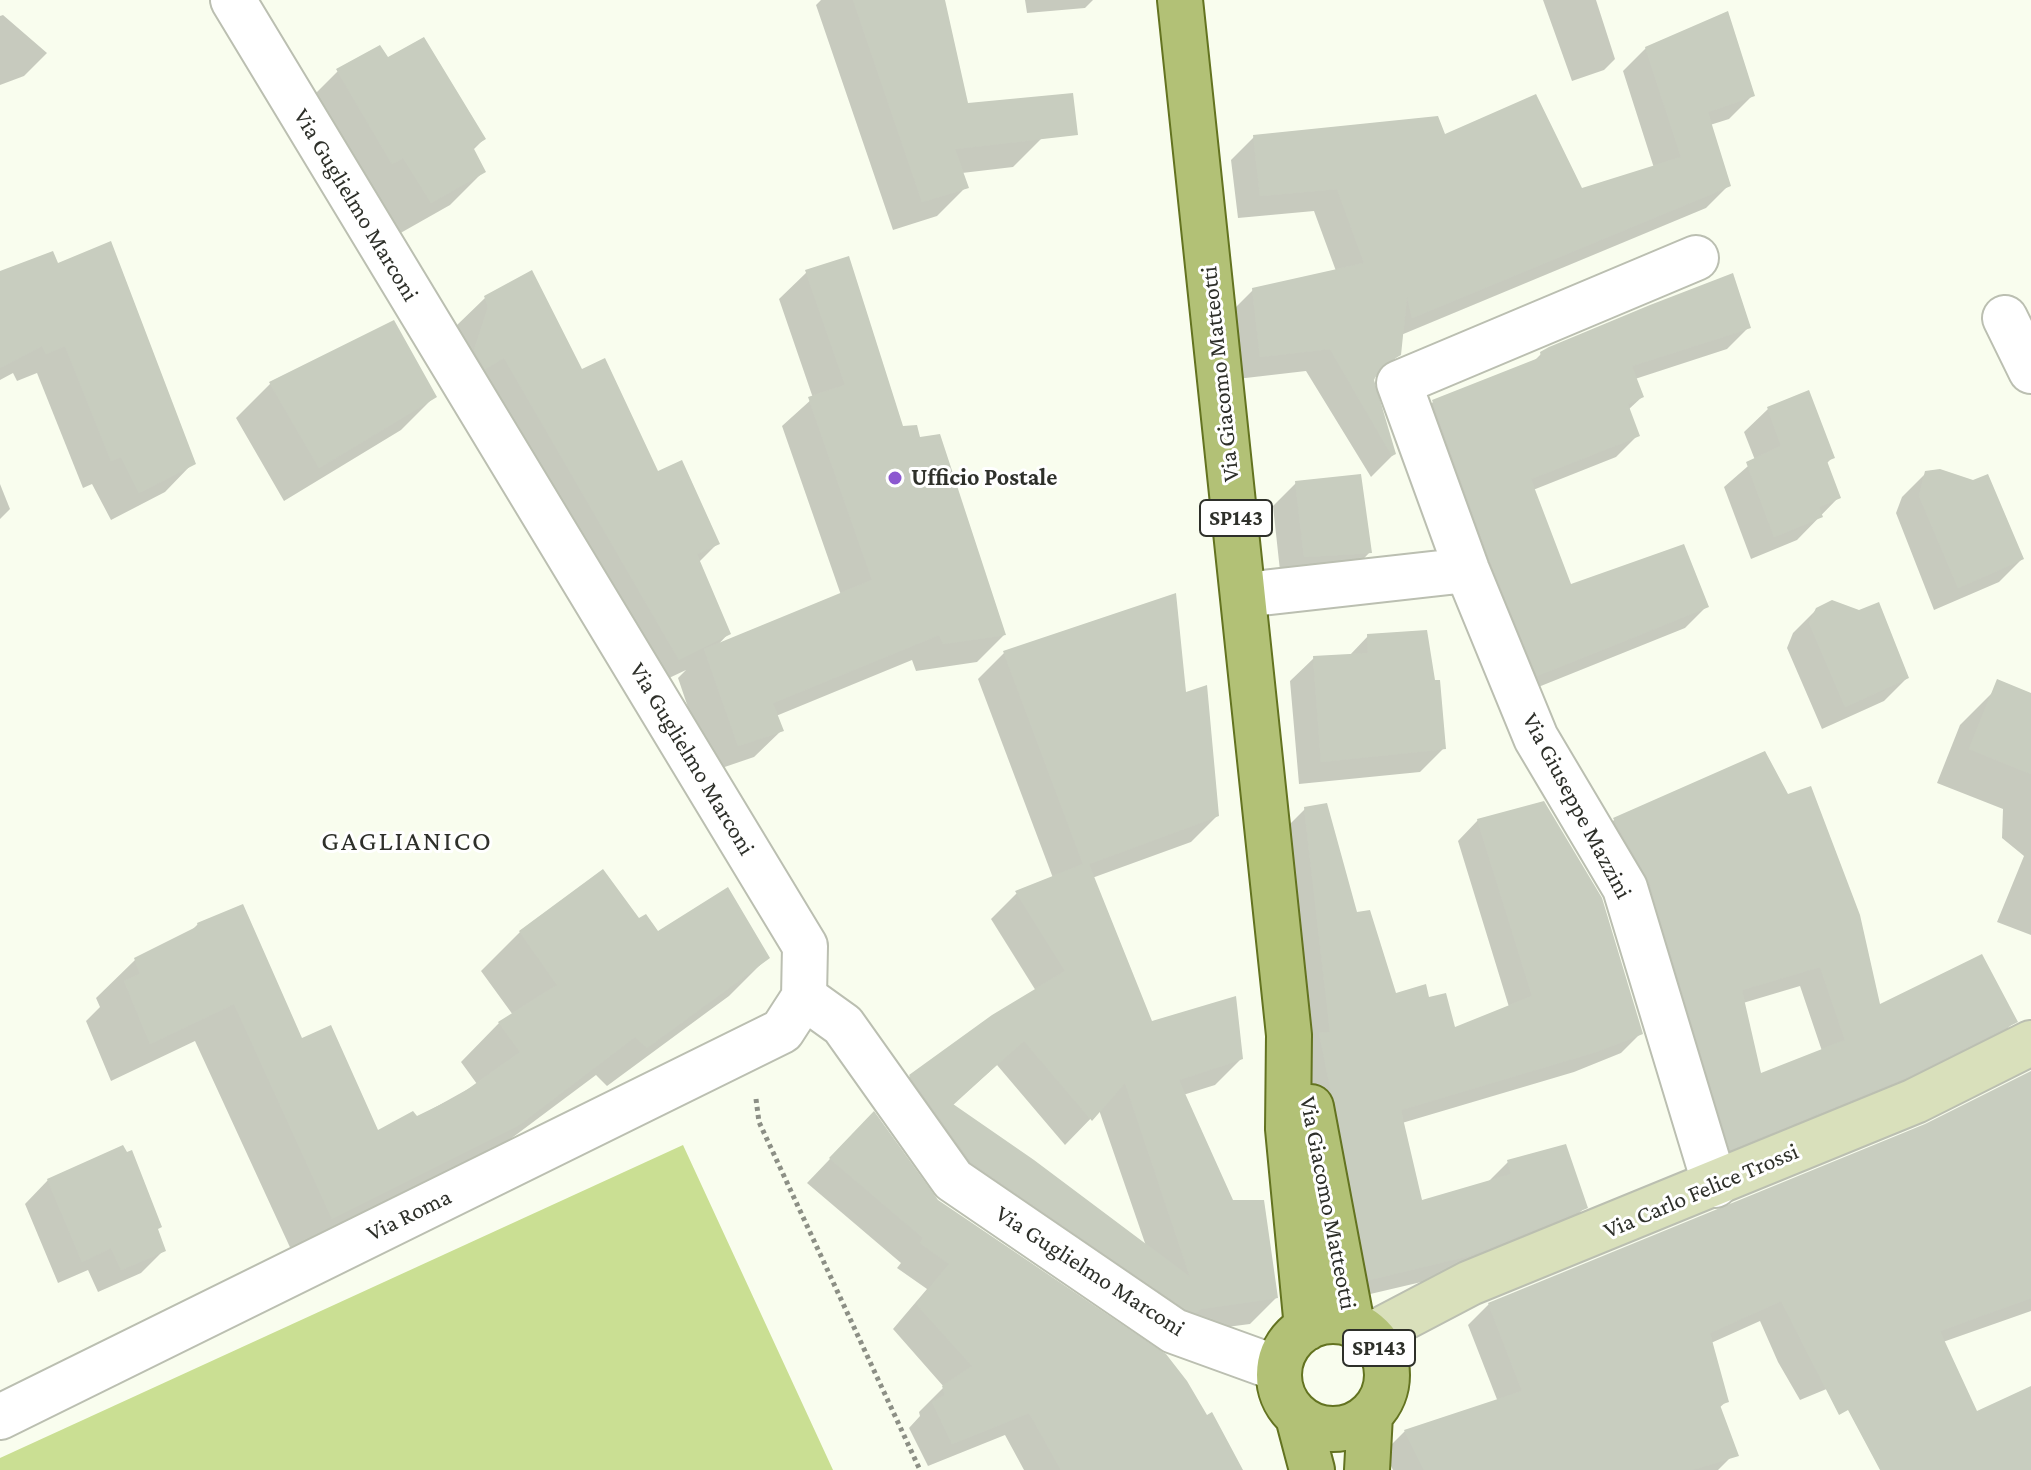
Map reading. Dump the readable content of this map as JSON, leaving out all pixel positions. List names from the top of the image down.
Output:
{
  "streets": {
    "main road": ["Via Giacomo Matteotti", "SP143"],
    "street": [
      "Via Guglielmo Marconi",
      "Via Giuseppe Mazzini",
      "Via Carlo Felice Trossi",
      "Via Roma"
    ]
  },
  "crossings": [
    ["Via Guglielmo Marconi", "Via Giacomo Matteotti"],
    ["Via Guglielmo Marconi", "SP143"],
    ["Via Guglielmo Marconi", "Via Carlo Felice Trossi"],
    ["Via Guglielmo Marconi", "Via Roma"],
    ["Via Giacomo Matteotti", "SP143"],
    ["Via Giacomo Matteotti", "Via Carlo Felice Trossi"],
    ["SP143", "Via Carlo Felice Trossi"],
    ["Via Giuseppe Mazzini", "Via Carlo Felice Trossi"]
  ],
  "districts": ["GAGLIANICO"],
  "places": ["Ufficio Postale"]
}
